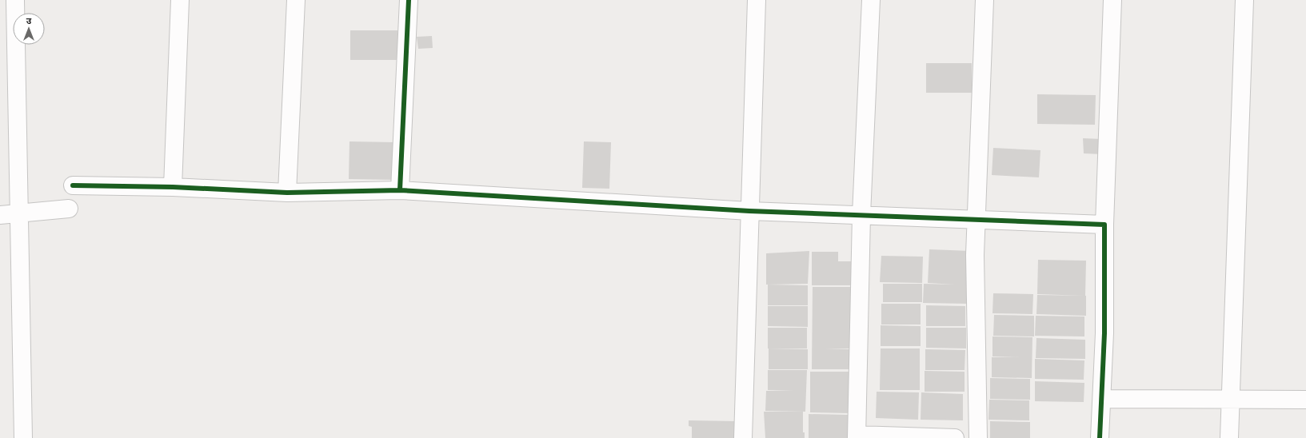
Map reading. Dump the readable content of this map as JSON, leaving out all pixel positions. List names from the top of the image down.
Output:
{
  "north": "top"
}
